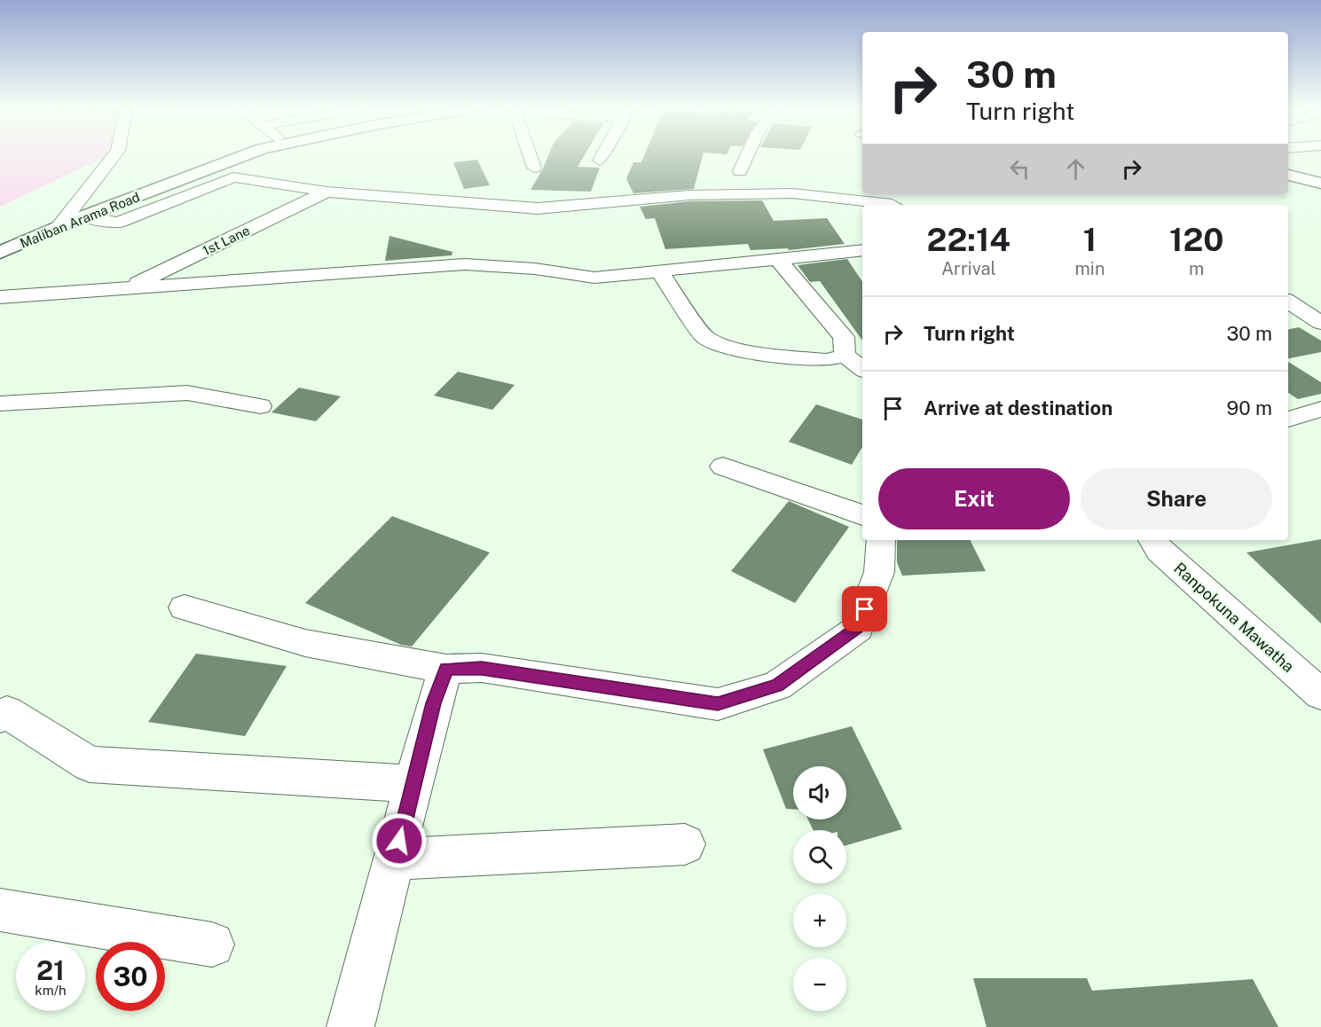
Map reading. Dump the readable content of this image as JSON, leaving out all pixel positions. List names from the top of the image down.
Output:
{
  "streets": {
    "street": ["Maliban Arama Road", "1st Lane", "Ranpokuna Mawatha"]
  },
  "page": {
    "turn": ["30 m", "Turn right"],
    "eta": [
      "22:14",
      "Arrival",
      "1",
      "min",
      "120",
      "m"
    ],
    "list": [
      {
        "name": "Turn right",
        "value": "30 m"
      },
      {
        "name": "Arrive at destination",
        "value": "90 m"
      }
    ],
    "buttons": ["Exit", "Share"],
    "map_buttons": ["+", "−"],
    "speed": "21 km/h",
    "limit": "30"
  }
}
